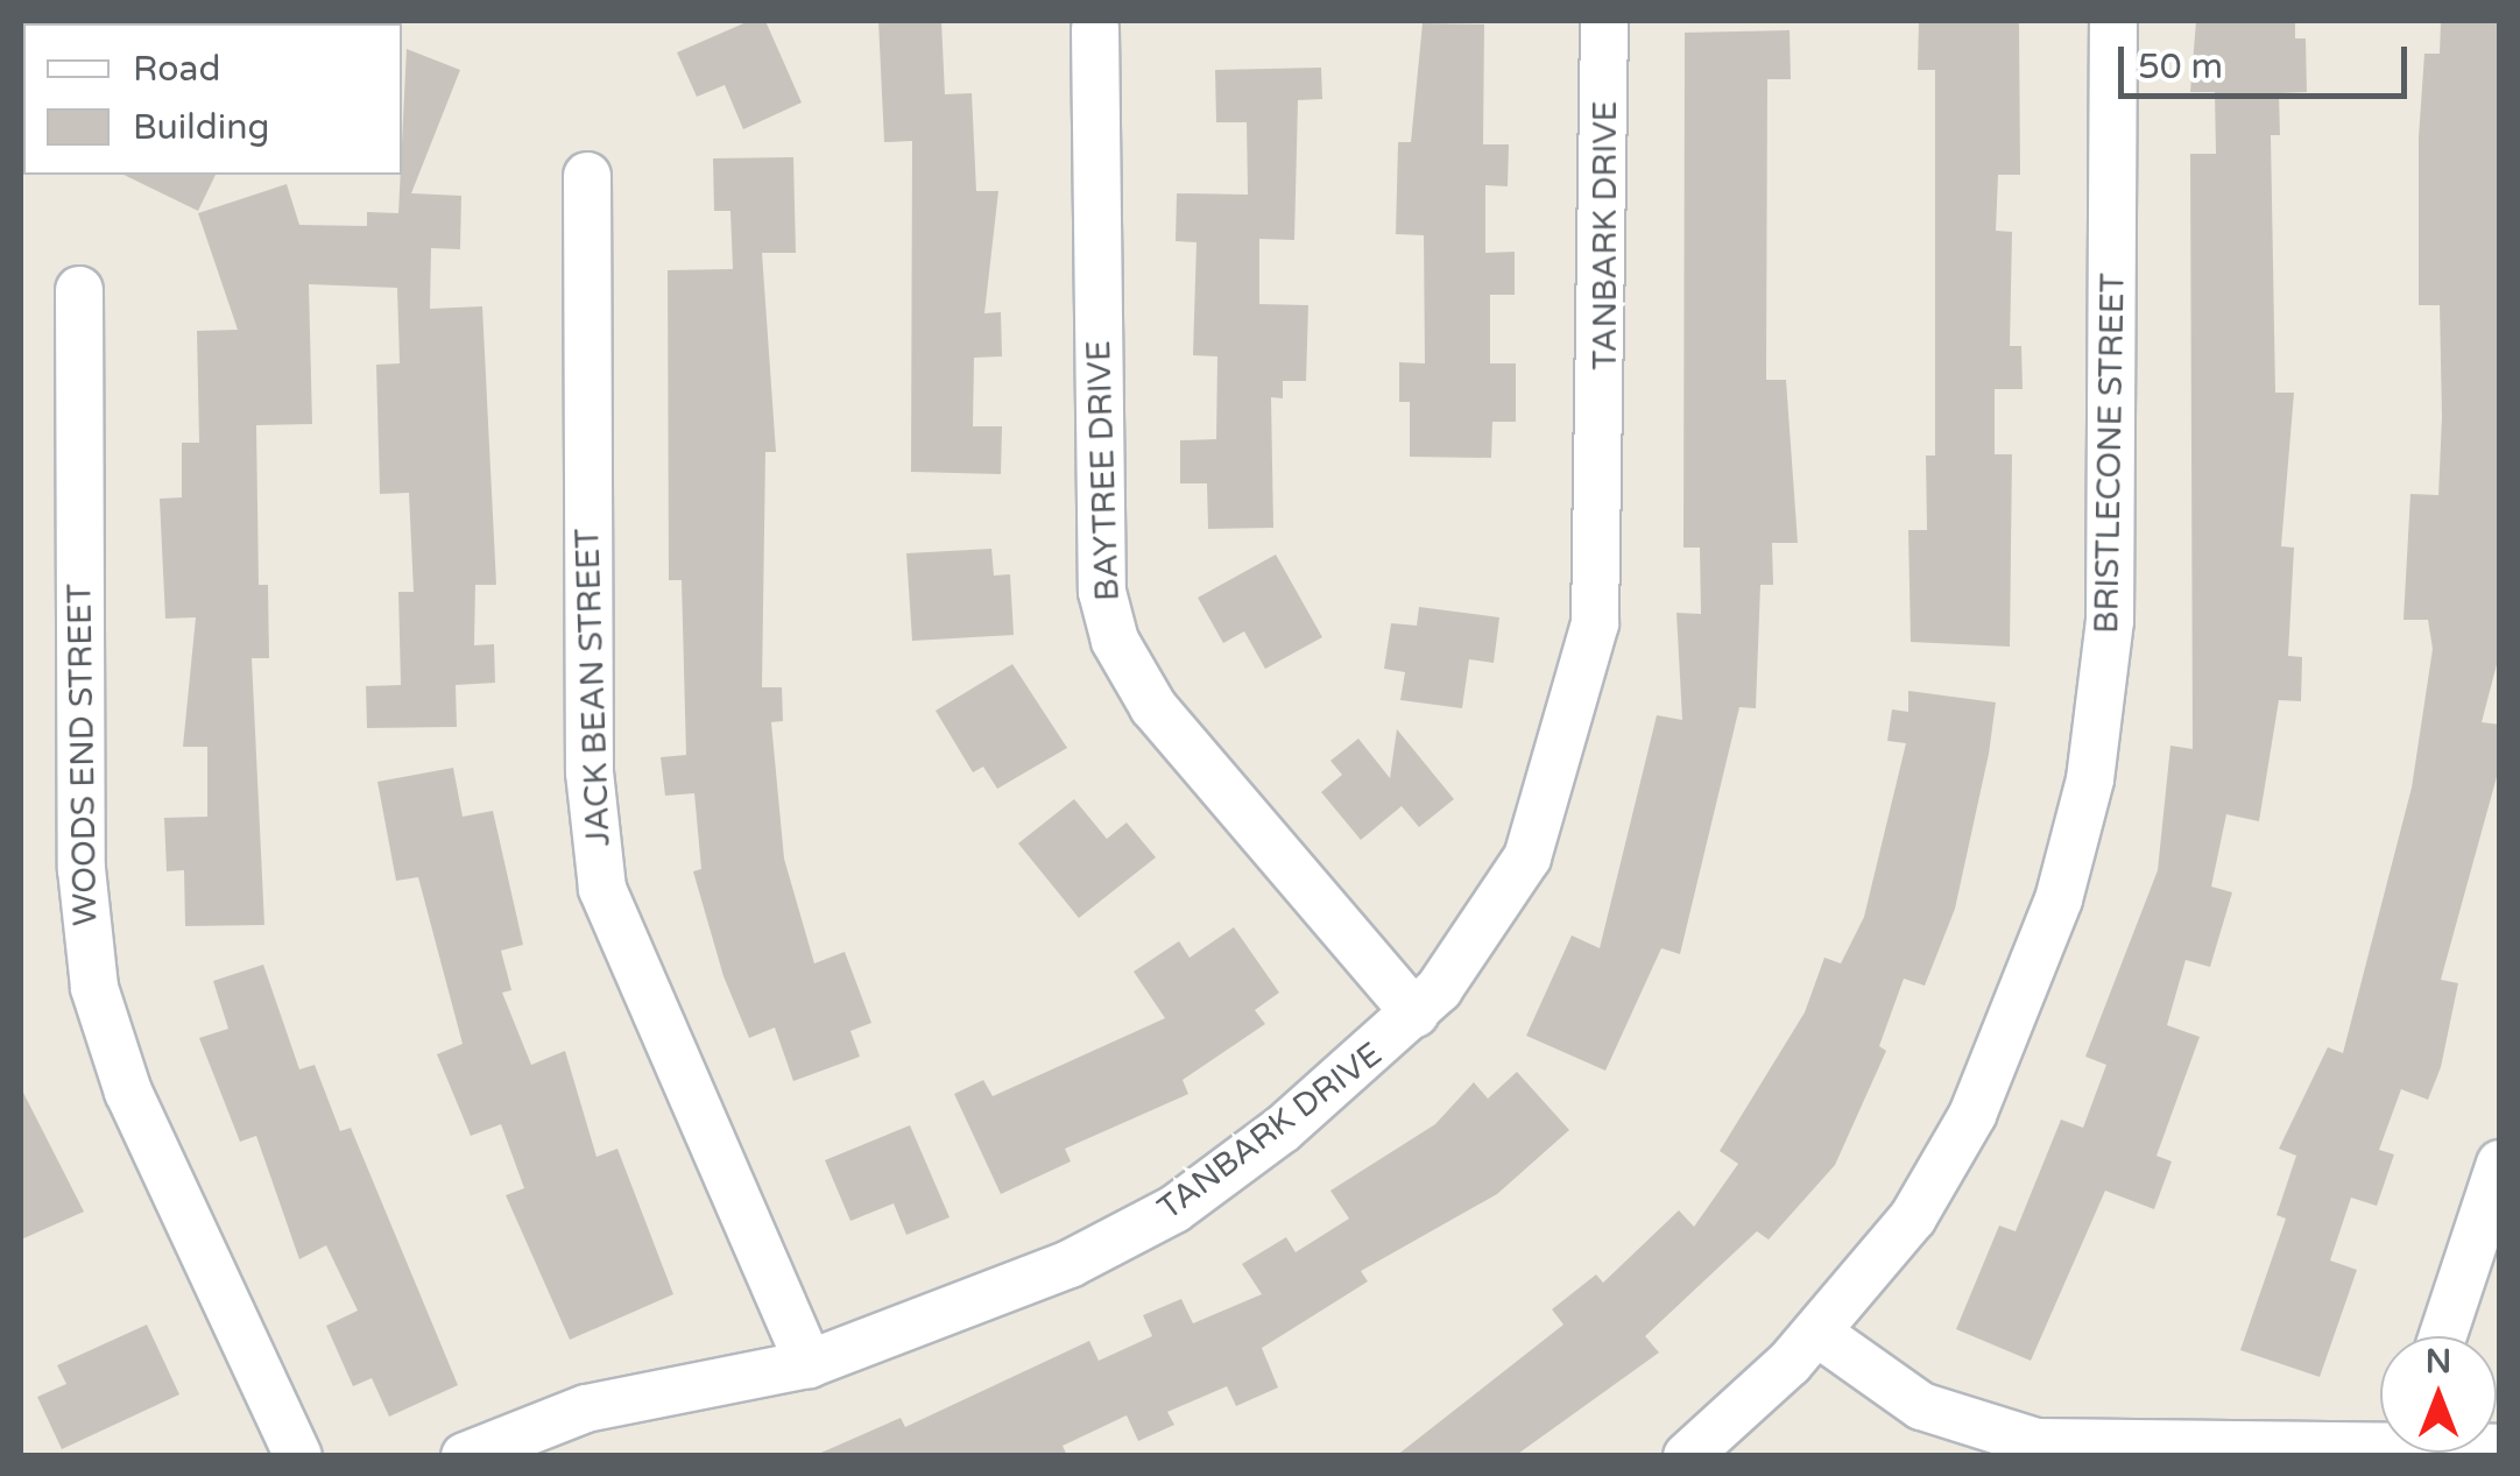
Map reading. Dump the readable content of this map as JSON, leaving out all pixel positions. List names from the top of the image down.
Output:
{
  "streets": {
    "street": [
      "TANBARK DRIVE",
      "BRISTLECONE STREET",
      "BAYTREE DRIVE",
      "JACK BEAN STREET",
      "WOODS END STREET"
    ]
  },
  "crossings": [
    ["TANBARK DRIVE", "BAYTREE DRIVE"],
    ["TANBARK DRIVE", "JACK BEAN STREET"]
  ],
  "legend": ["Road", "Building"],
  "scale_bar": "50 m",
  "north": "top"
}
